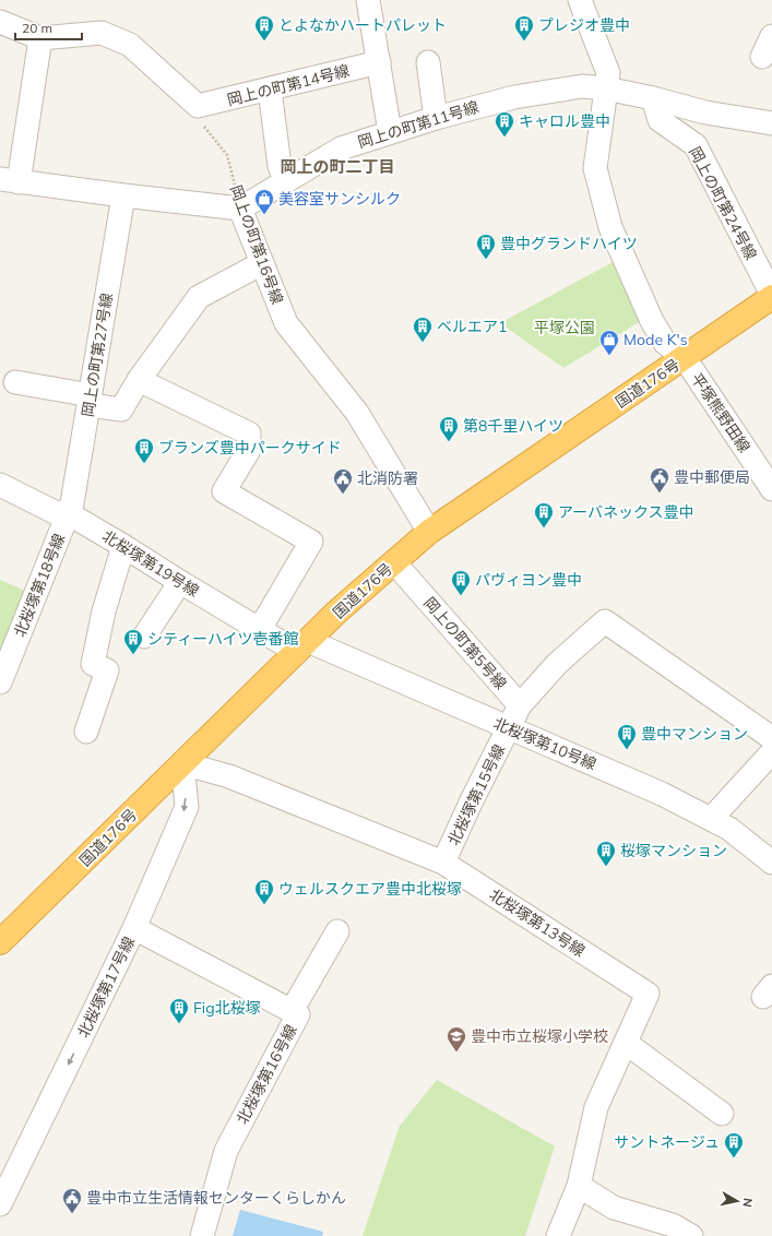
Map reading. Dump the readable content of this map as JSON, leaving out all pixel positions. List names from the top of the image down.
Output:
{
  "streets": {
    "highway": ["国道176号"],
    "street": [
      "岡上の町第14号線",
      "岡上の町第11号線",
      "岡上の町第24号線",
      "岡上の町第16号線",
      "岡上の町第27号線",
      "平塚熊野田線",
      "北桜塚第19号線",
      "北桜塚第18号線",
      "岡上の町第5号線",
      "北桜塚第10号線",
      "北桜塚第15号線",
      "北桜塚第13号線",
      "北桜塚第17号線",
      "北桜塚第16号線"
    ]
  },
  "crossings": [
    ["岡上の町第14号線", "岡上の町第16号線"],
    ["岡上の町第11号線", "岡上の町第24号線"],
    ["岡上の町第11号線", "岡上の町第16号線"],
    ["岡上の町第11号線", "平塚熊野田線"],
    ["岡上の町第24号線", "国道176号"],
    ["岡上の町第16号線", "国道176号"],
    ["岡上の町第27号線", "北桜塚第19号線"],
    ["岡上の町第27号線", "北桜塚第18号線"],
    ["国道176号", "平塚熊野田線"],
    ["国道176号", "北桜塚第19号線"],
    ["国道176号", "岡上の町第5号線"],
    ["国道176号", "北桜塚第10号線"],
    ["国道176号", "北桜塚第13号線"],
    ["国道176号", "北桜塚第17号線"],
    ["北桜塚第19号線", "北桜塚第18号線"],
    ["北桜塚第19号線", "北桜塚第10号線"],
    ["北桜塚第10号線", "北桜塚第15号線"],
    ["北桜塚第15号線", "北桜塚第13号線"],
    ["北桜塚第13号線", "北桜塚第17号線"],
    ["北桜塚第17号線", "北桜塚第16号線"]
  ],
  "one_way": ["北桜塚第17号線"],
  "districts": ["岡上の町二丁目"],
  "parks": ["平塚公園"],
  "places": {
    "building": [
      "とよなかハートパレット",
      "プレジオ豊中",
      "キャロル豊中",
      "豊中グランドハイツ",
      "ベルエア1",
      "第8千里ハイツ",
      "ブランズ豊中パークサイド",
      "アーバネックス豊中",
      "パヴィヨン豊中",
      "シティーハイツ壱番館",
      "豊中マンション",
      "桜塚マンション",
      "ウェルスクエア豊中北桜塚",
      "Fig北桜塚",
      "サントネージュ"
    ],
    "shop": ["美容室サンシルク", "Mode K's"],
    "public building": ["豊中郵便局", "北消防署", "豊中市立生活情報センターくらしかん"],
    "school or university": ["豊中市立桜塚小学校"]
  },
  "scale_bar": "20 m",
  "north": "right"
}
